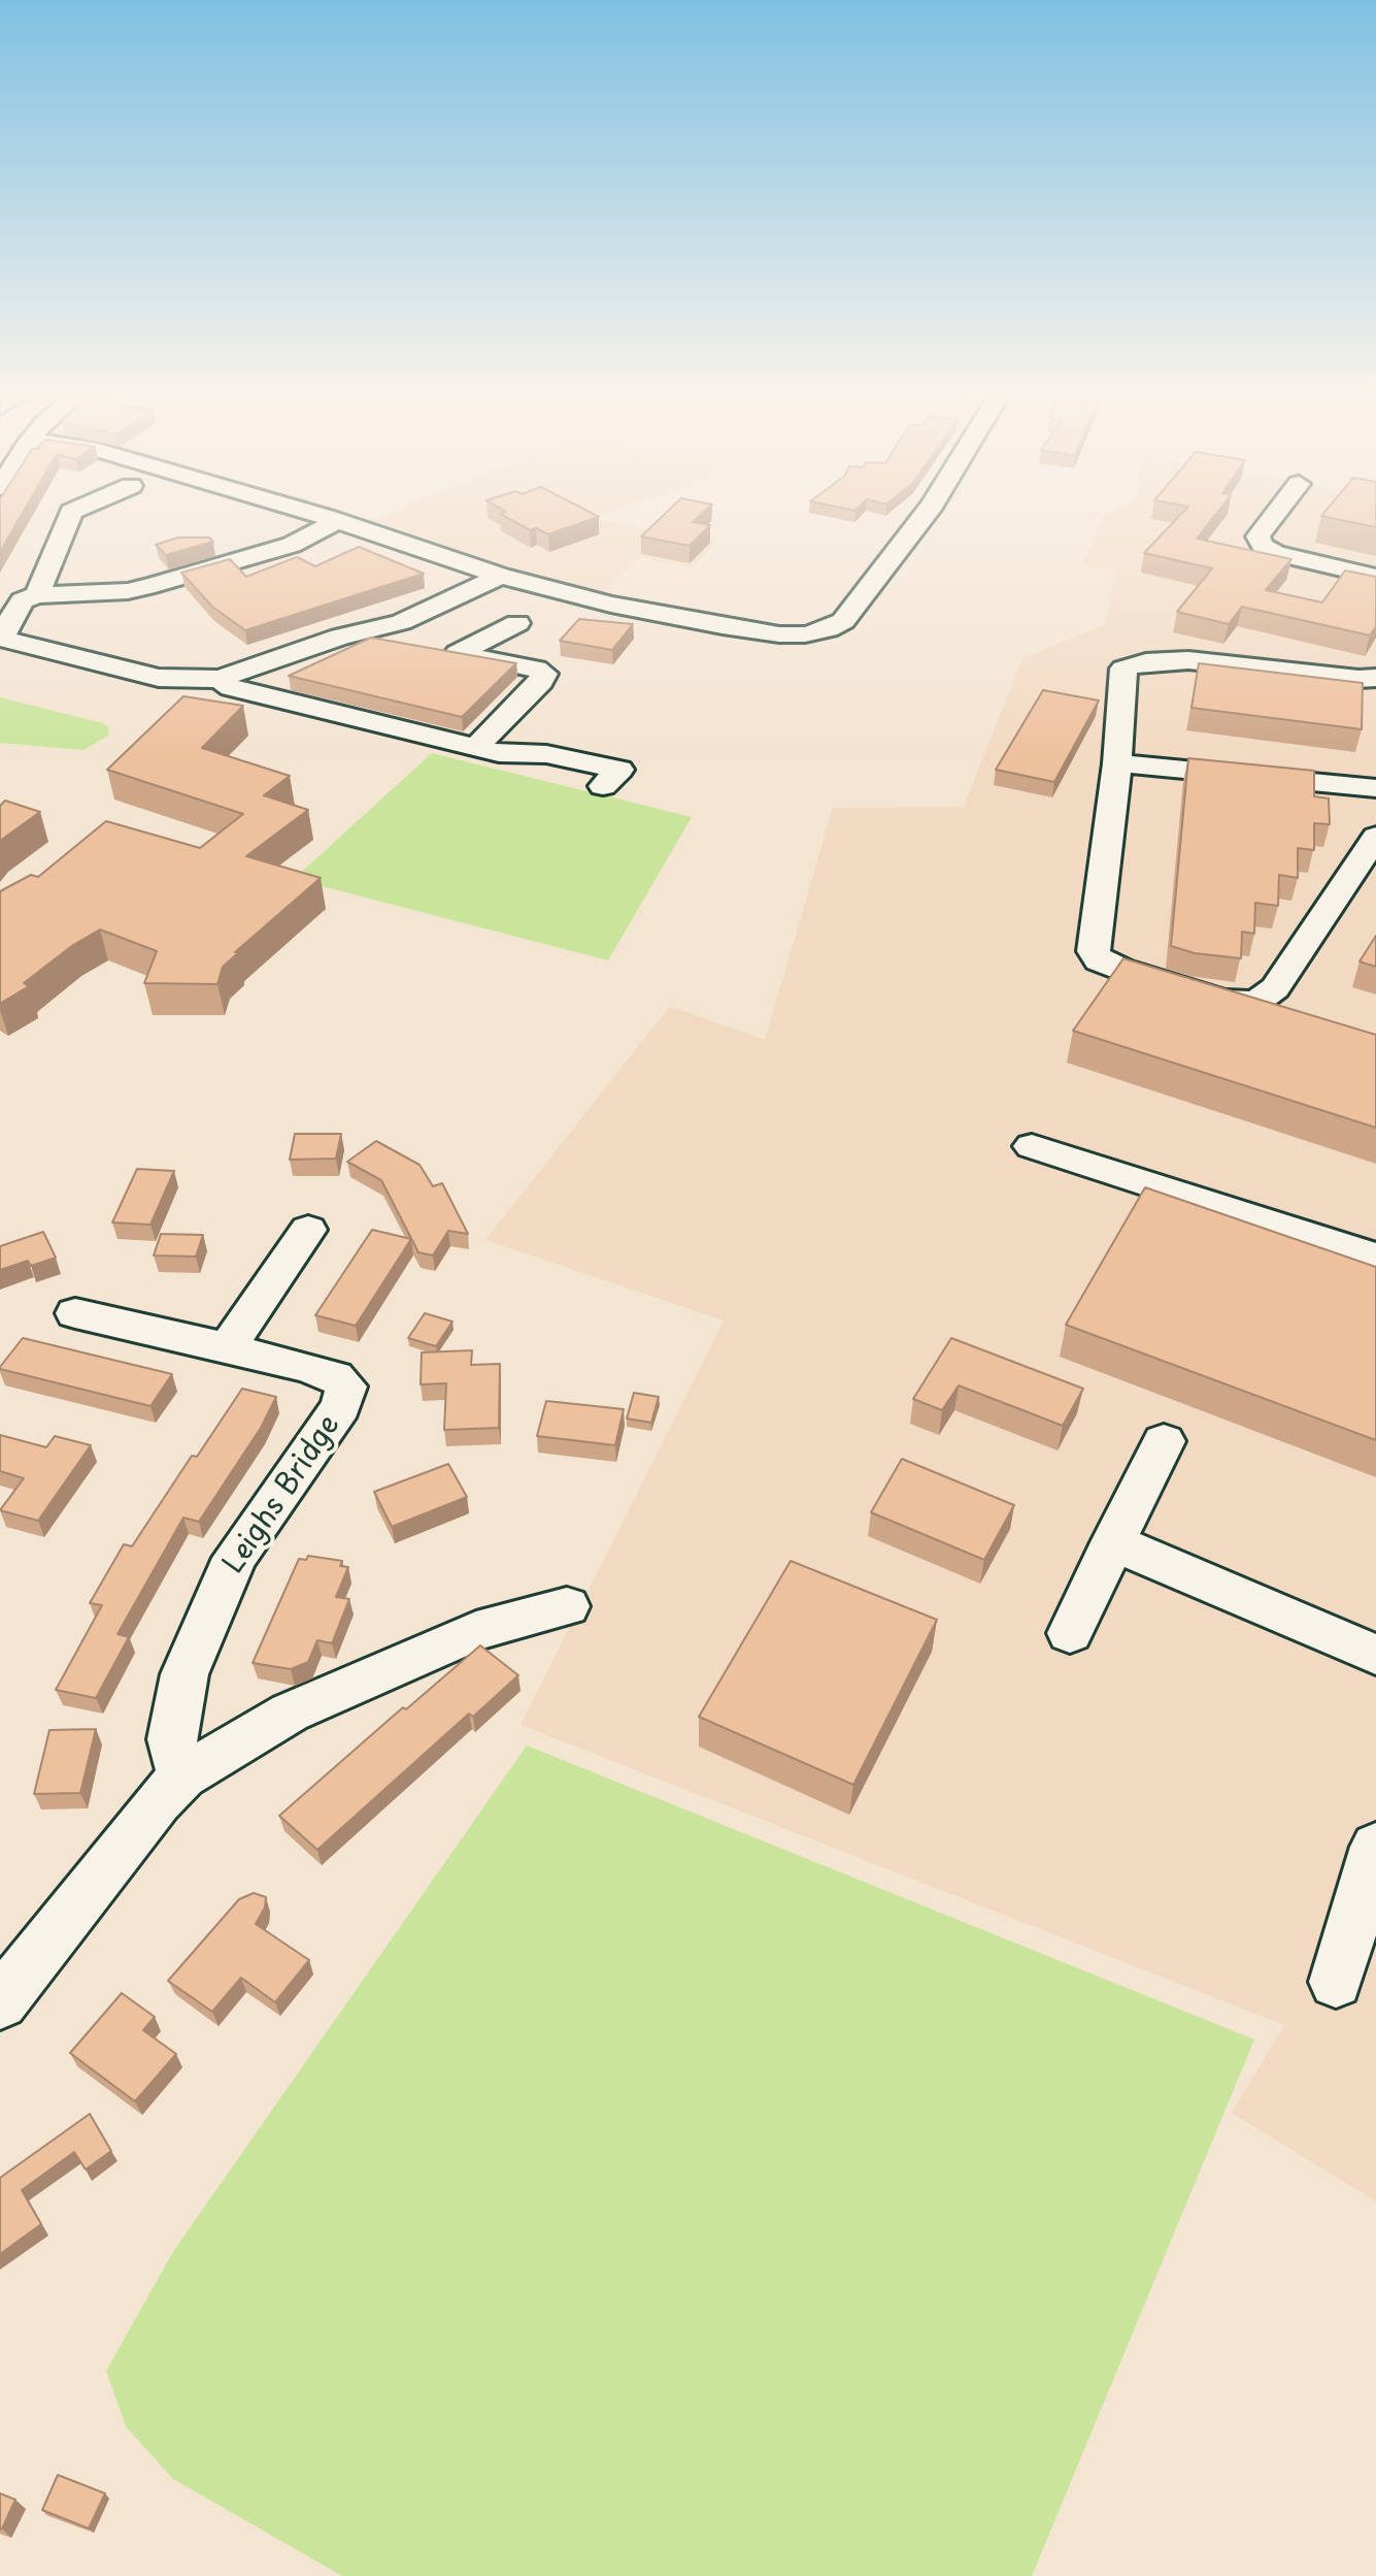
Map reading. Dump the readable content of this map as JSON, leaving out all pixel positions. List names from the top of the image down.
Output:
{
  "streets": {
    "street": ["Leighs Bridge"]
  }
}
